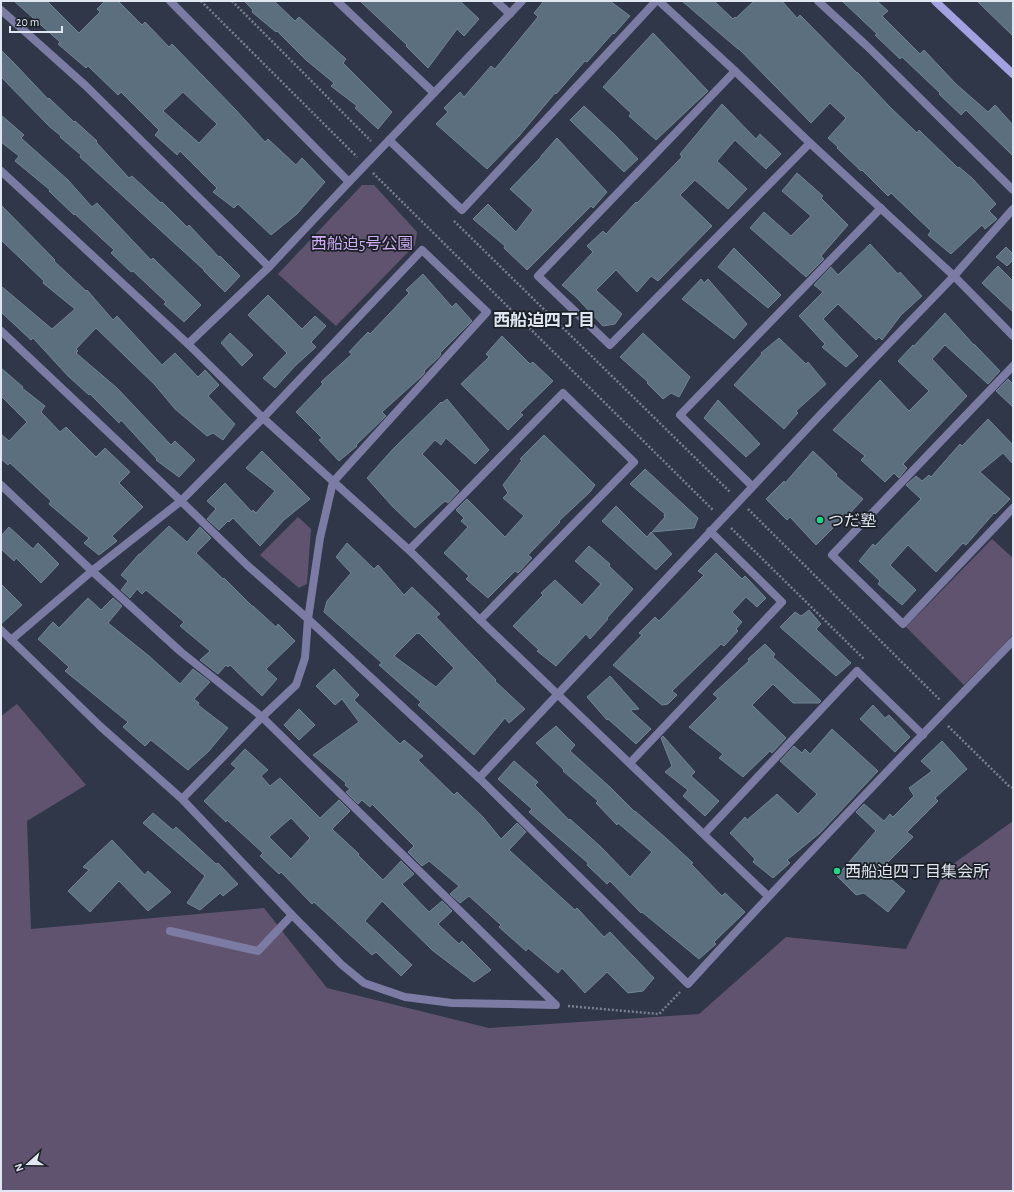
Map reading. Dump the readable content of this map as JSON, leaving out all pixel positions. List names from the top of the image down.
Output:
{
  "districts": ["西船迫四丁目"],
  "parks": ["西船迫5号公園"],
  "places": ["つだ塾", "西船迫四丁目集会所"],
  "scale_bar": "20 m",
  "north": "left"
}
